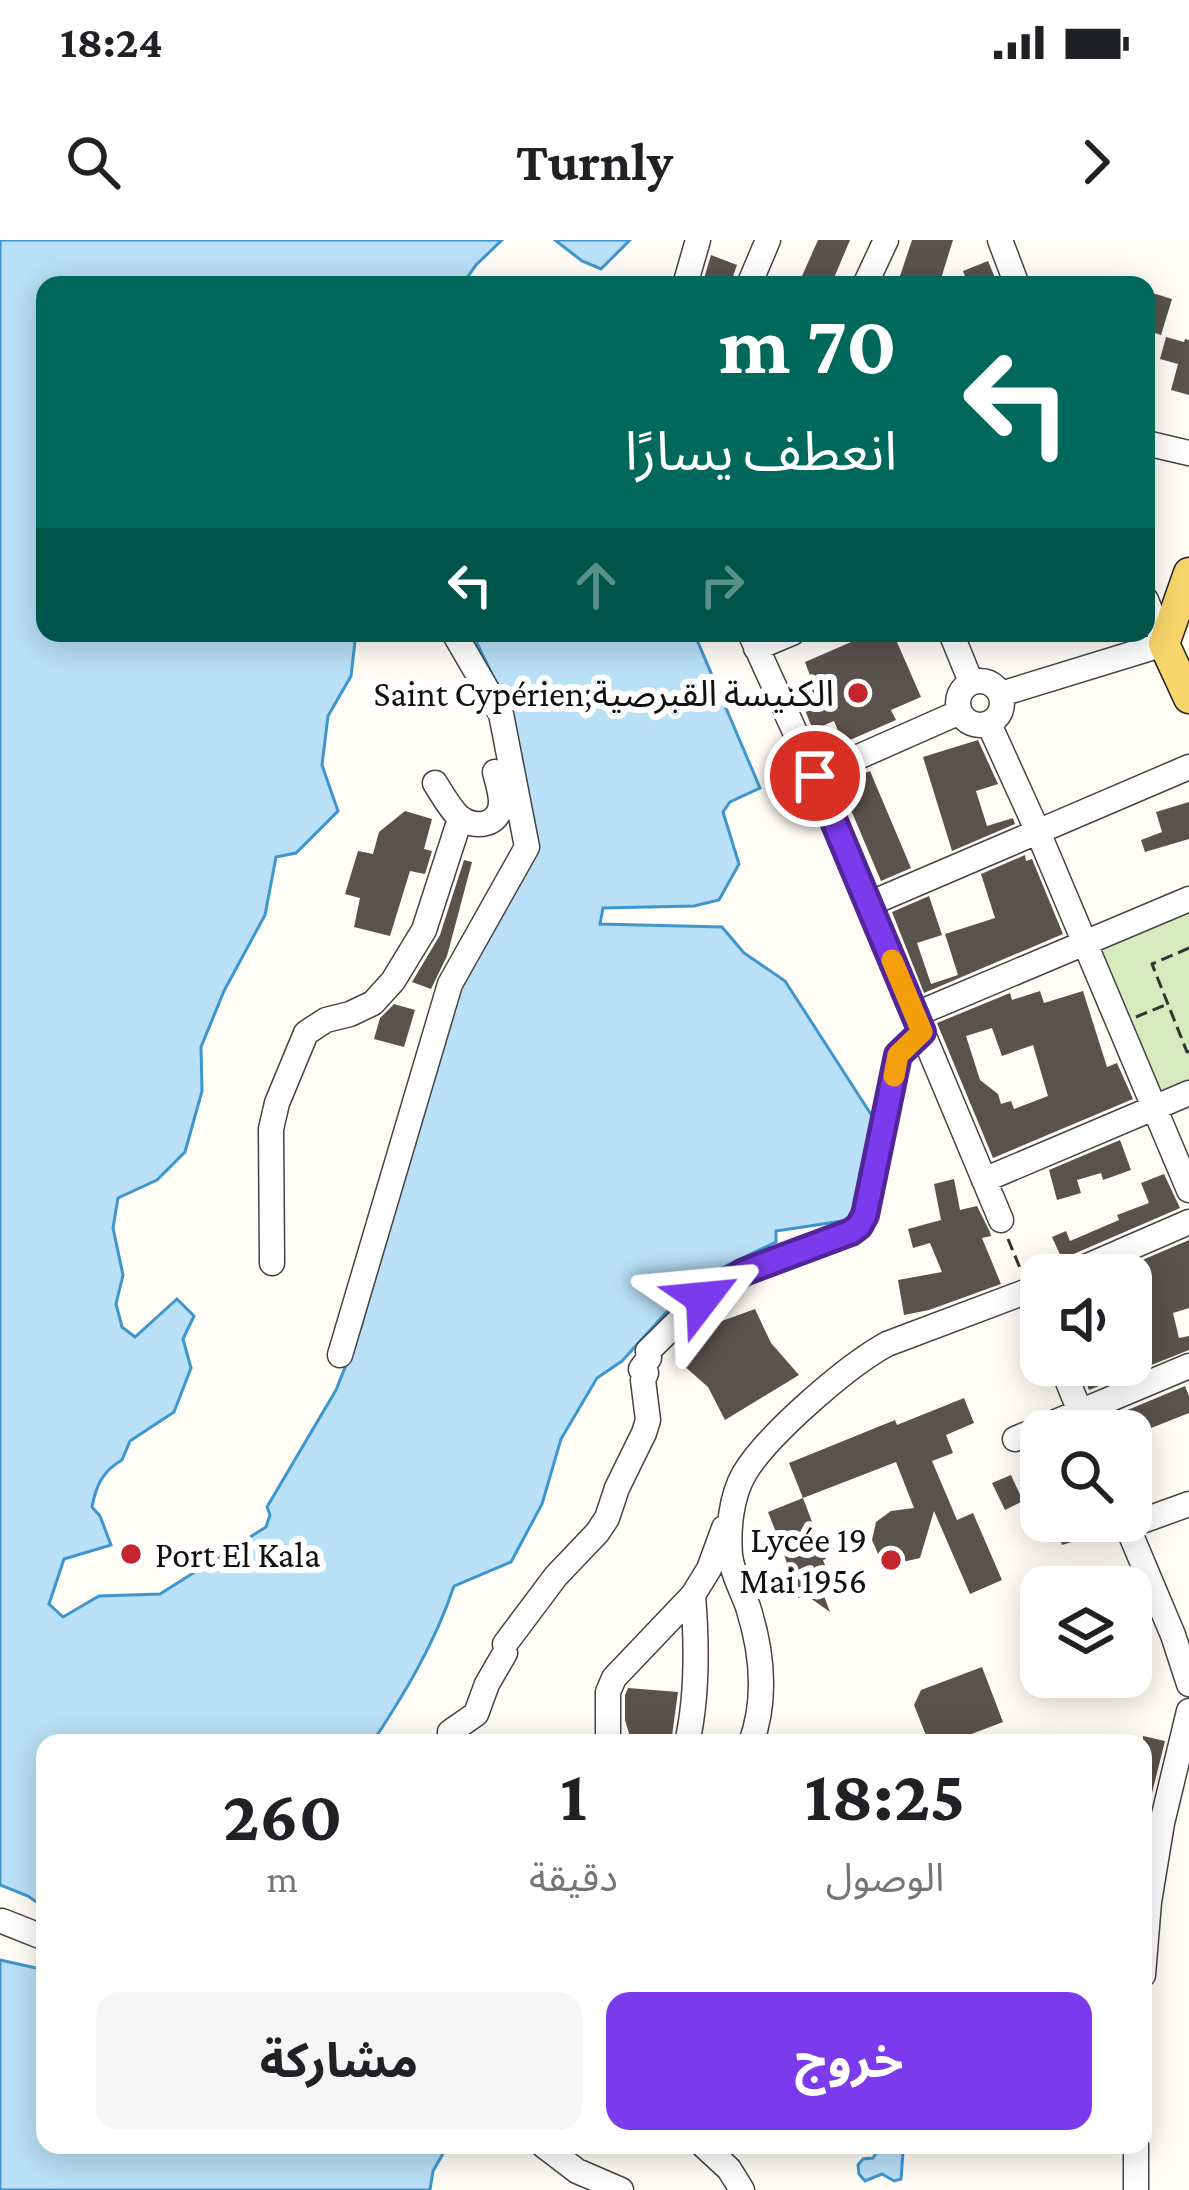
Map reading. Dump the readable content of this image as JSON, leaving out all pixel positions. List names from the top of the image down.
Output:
{
  "places": ["Saint Cypérien;الكنيسة القبرصية", "Port El Kala", "Lycée 19 Mai 1956"],
  "page": {
    "status": "18:24",
    "header": "Turnly",
    "turn": ["70 m", "انعطف يسارًا"],
    "eta": [
      "18:25",
      "الوصول",
      "1",
      "دقيقة",
      "260",
      "m"
    ],
    "buttons": ["خروج", "مشاركة"]
  }
}
